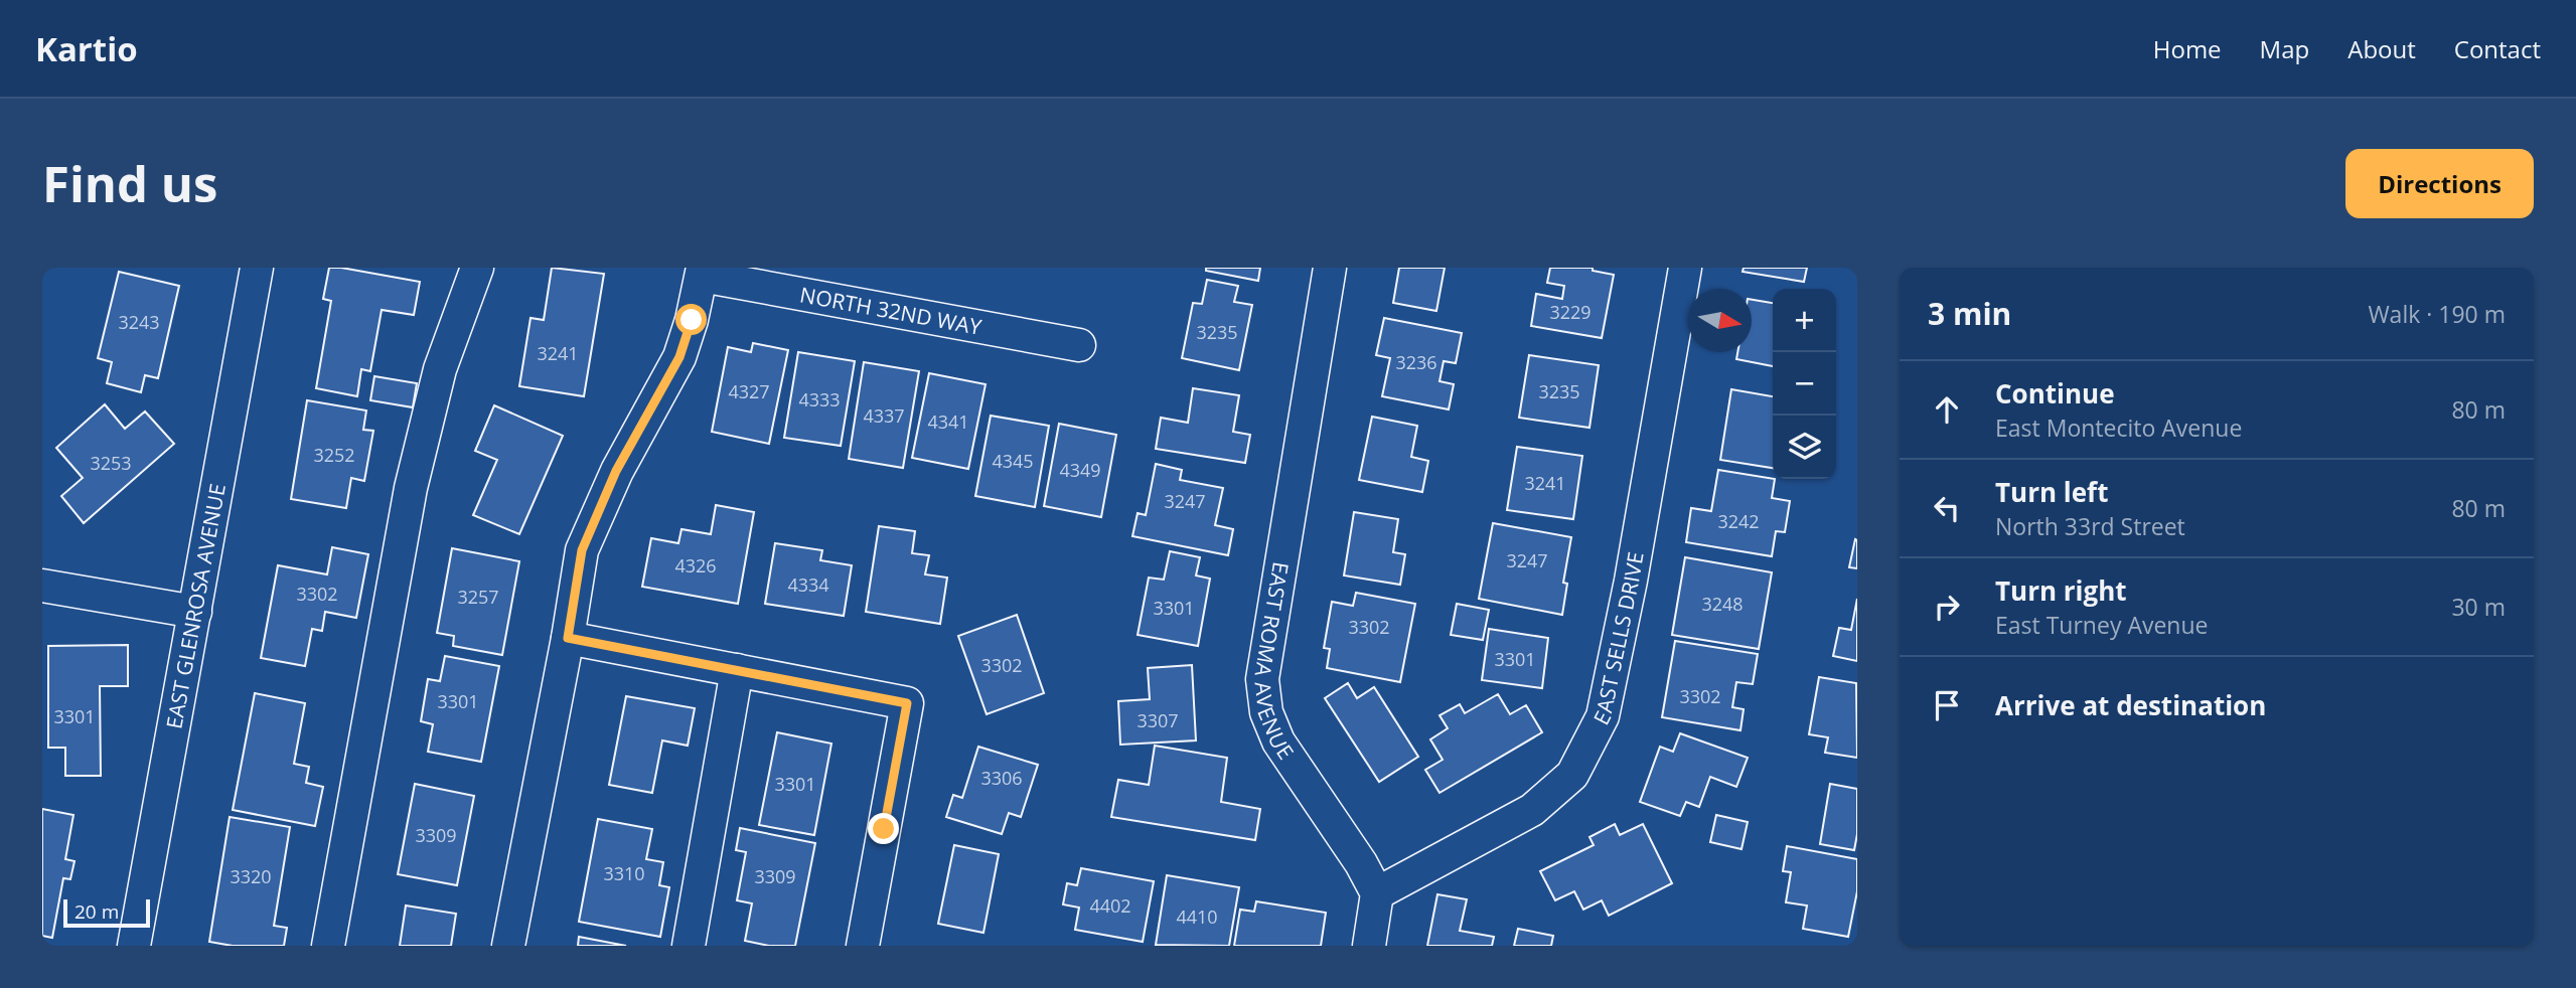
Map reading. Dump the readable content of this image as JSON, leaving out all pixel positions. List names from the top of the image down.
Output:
{
  "streets": {
    "street": [
      "NORTH 32ND WAY",
      "EAST GLENROSA AVENUE",
      "EAST SELLS DRIVE",
      "EAST ROMA AVENUE"
    ]
  },
  "crossings": [
    ["EAST SELLS DRIVE", "EAST ROMA AVENUE"]
  ],
  "house_numbers": [
    "3229",
    "3243",
    "3235",
    "3241",
    "3236",
    "4327",
    "3235",
    "4333",
    "4337",
    "4341",
    "3252",
    "4345",
    "3253",
    "4349",
    "3241",
    "3247",
    "3242",
    "3247",
    "4326",
    "4334",
    "3302",
    "3257",
    "3248",
    "3301",
    "3302",
    "3301",
    "3302",
    "3302",
    "3301",
    "3301",
    "3307",
    "3306",
    "3301",
    "3309",
    "3310",
    "3320",
    "3309",
    "4402",
    "4410"
  ],
  "scale_bar": "20 m",
  "north": "right",
  "page": {
    "header": "Kartio",
    "nav": [
      "Home",
      "Map",
      "About",
      "Contact"
    ],
    "buttons": "Directions",
    "title": "Find us",
    "heading": ["3 min", "Walk · 190 m"],
    "map_buttons": ["+", "−"],
    "list": [
      ["Continue", "East Montecito Avenue", "80 m"],
      ["Turn left", "North 33rd Street", "80 m"],
      ["Turn right", "East Turney Avenue", "30 m"],
      "Arrive at destination"
    ],
    "scale": "20 m"
  }
}
